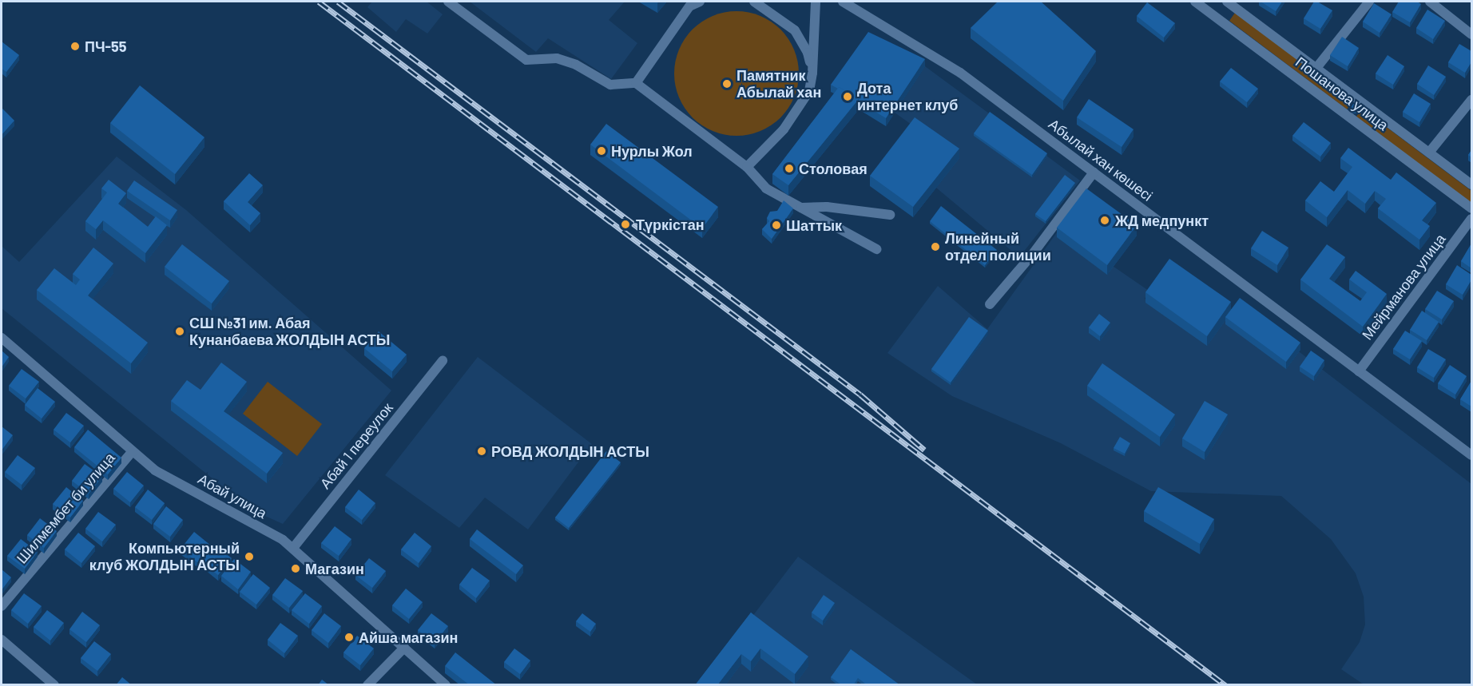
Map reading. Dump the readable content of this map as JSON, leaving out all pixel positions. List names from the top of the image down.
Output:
{
  "streets": {
    "street": [
      "Пошанова улица",
      "Абылай хан көшесі",
      "Мейрманова улица",
      "Абай 1 переулок",
      "Абай улица",
      "Шилмембет би улица"
    ]
  },
  "crossings": [
    ["Абылай хан көшесі", "Мейрманова улица"],
    ["Абай 1 переулок", "Абай улица"],
    ["Абай улица", "Шилмембет би улица"]
  ],
  "places": [
    "ПЧ-55",
    "Памятник Абылай хан",
    "Дота интернет клуб",
    "Нурлы Жол",
    "Столовая",
    "ЖД медпункт",
    "Түркістан",
    "Шаттык",
    "Линейный отдел полиции",
    "СШ №31 им. Абая Кунанбаева ЖОЛДЫН АСТЫ",
    "РОВД ЖОЛДЫН АСТЫ",
    "Компьютерный клуб ЖОЛДЫН АСТЫ",
    "Магазин",
    "Айша магазин"
  ]
}
